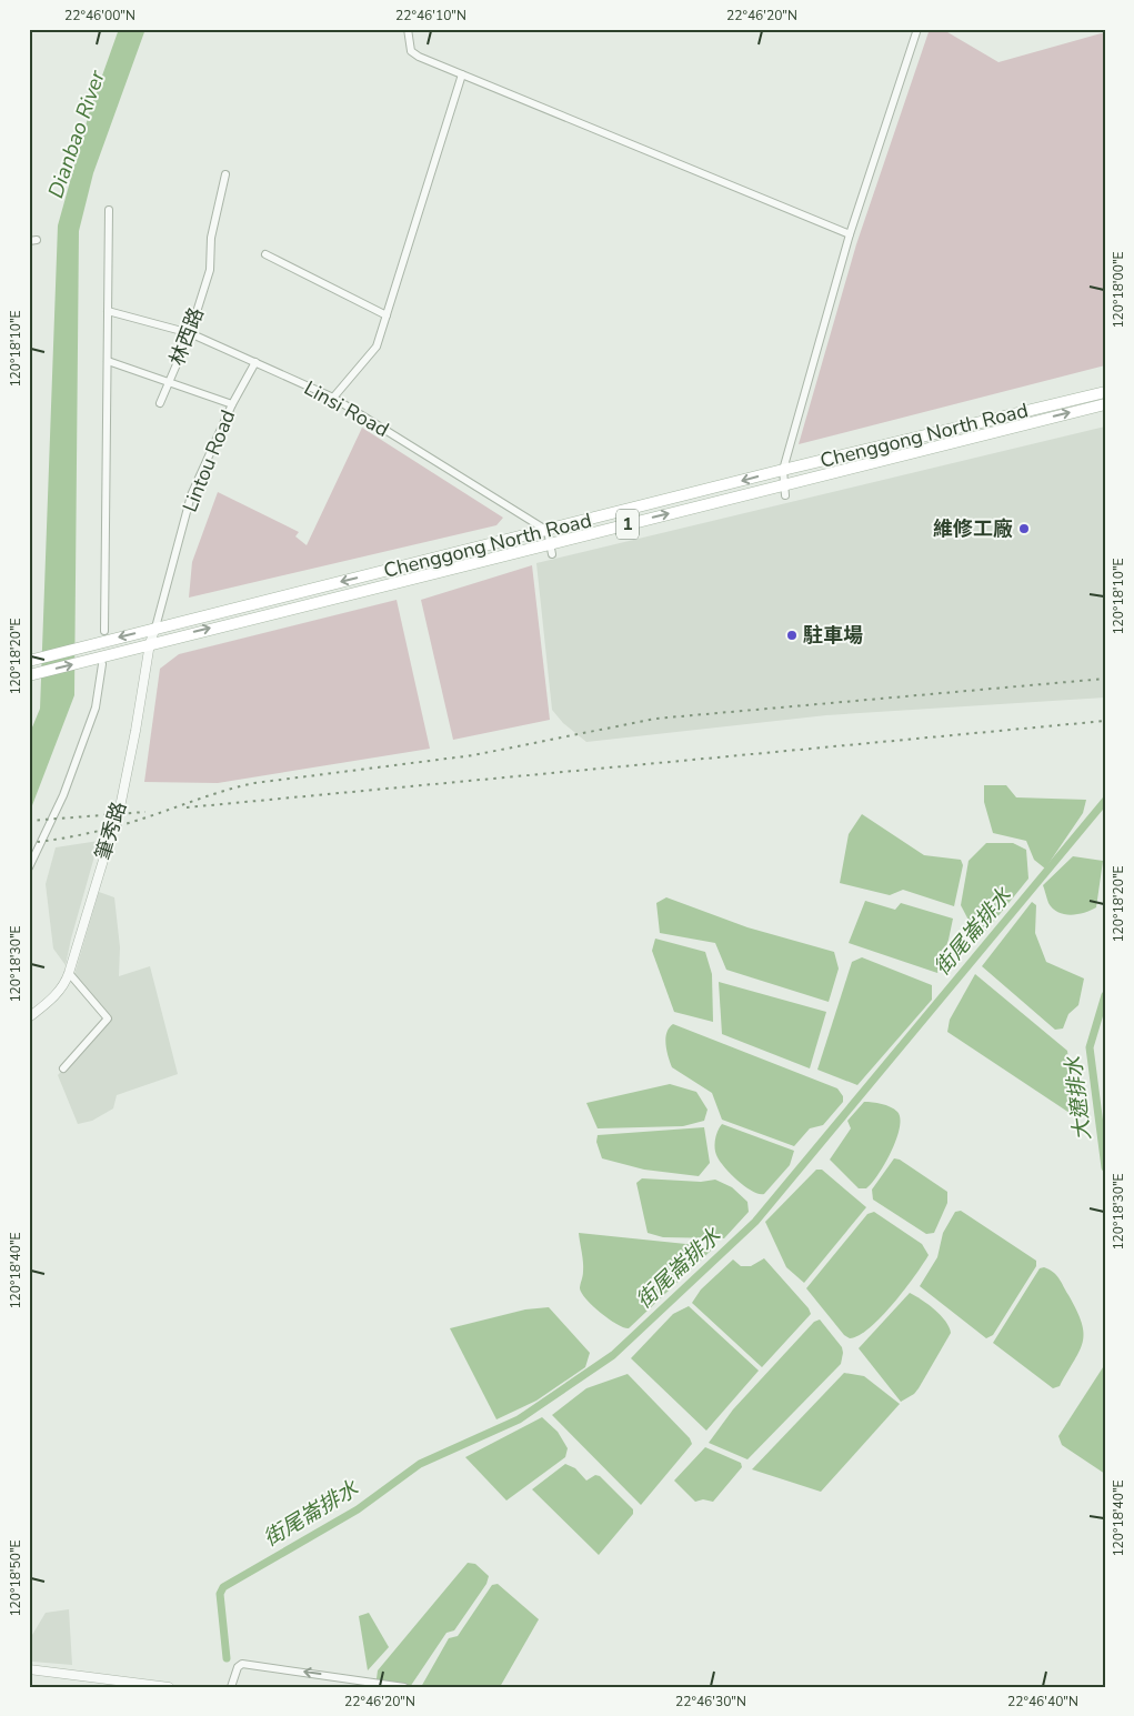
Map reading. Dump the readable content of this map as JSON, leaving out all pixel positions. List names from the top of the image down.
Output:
{
  "streets": {
    "main road": ["Chenggong North Road", "1"],
    "street": [
      "林西路",
      "Linsi Road",
      "Lintou Road",
      "筆秀路"
    ]
  },
  "crossings": [
    ["林西路", "Linsi Road"],
    ["Linsi Road", "Chenggong North Road"],
    ["Linsi Road", "Lintou Road"],
    ["Chenggong North Road", "Lintou Road"],
    ["Chenggong North Road", "1"],
    ["Chenggong North Road", "筆秀路"],
    ["Lintou Road", "筆秀路"]
  ],
  "water": ["Dianbao River", "街尾崙排水", "大遼排水"],
  "places": ["維修工廠", "駐車場"],
  "coordinates": [
    "22°46'00\"N",
    "22°46'10\"N",
    "22°46'20\"N",
    "120°18'00\"E",
    "120°18'10\"E",
    "120°18'20\"E",
    "120°18'30\"E",
    "120°18'40\"E",
    "120°18'50\"E",
    "22°46'30\"N",
    "22°46'40\"N"
  ]
}
